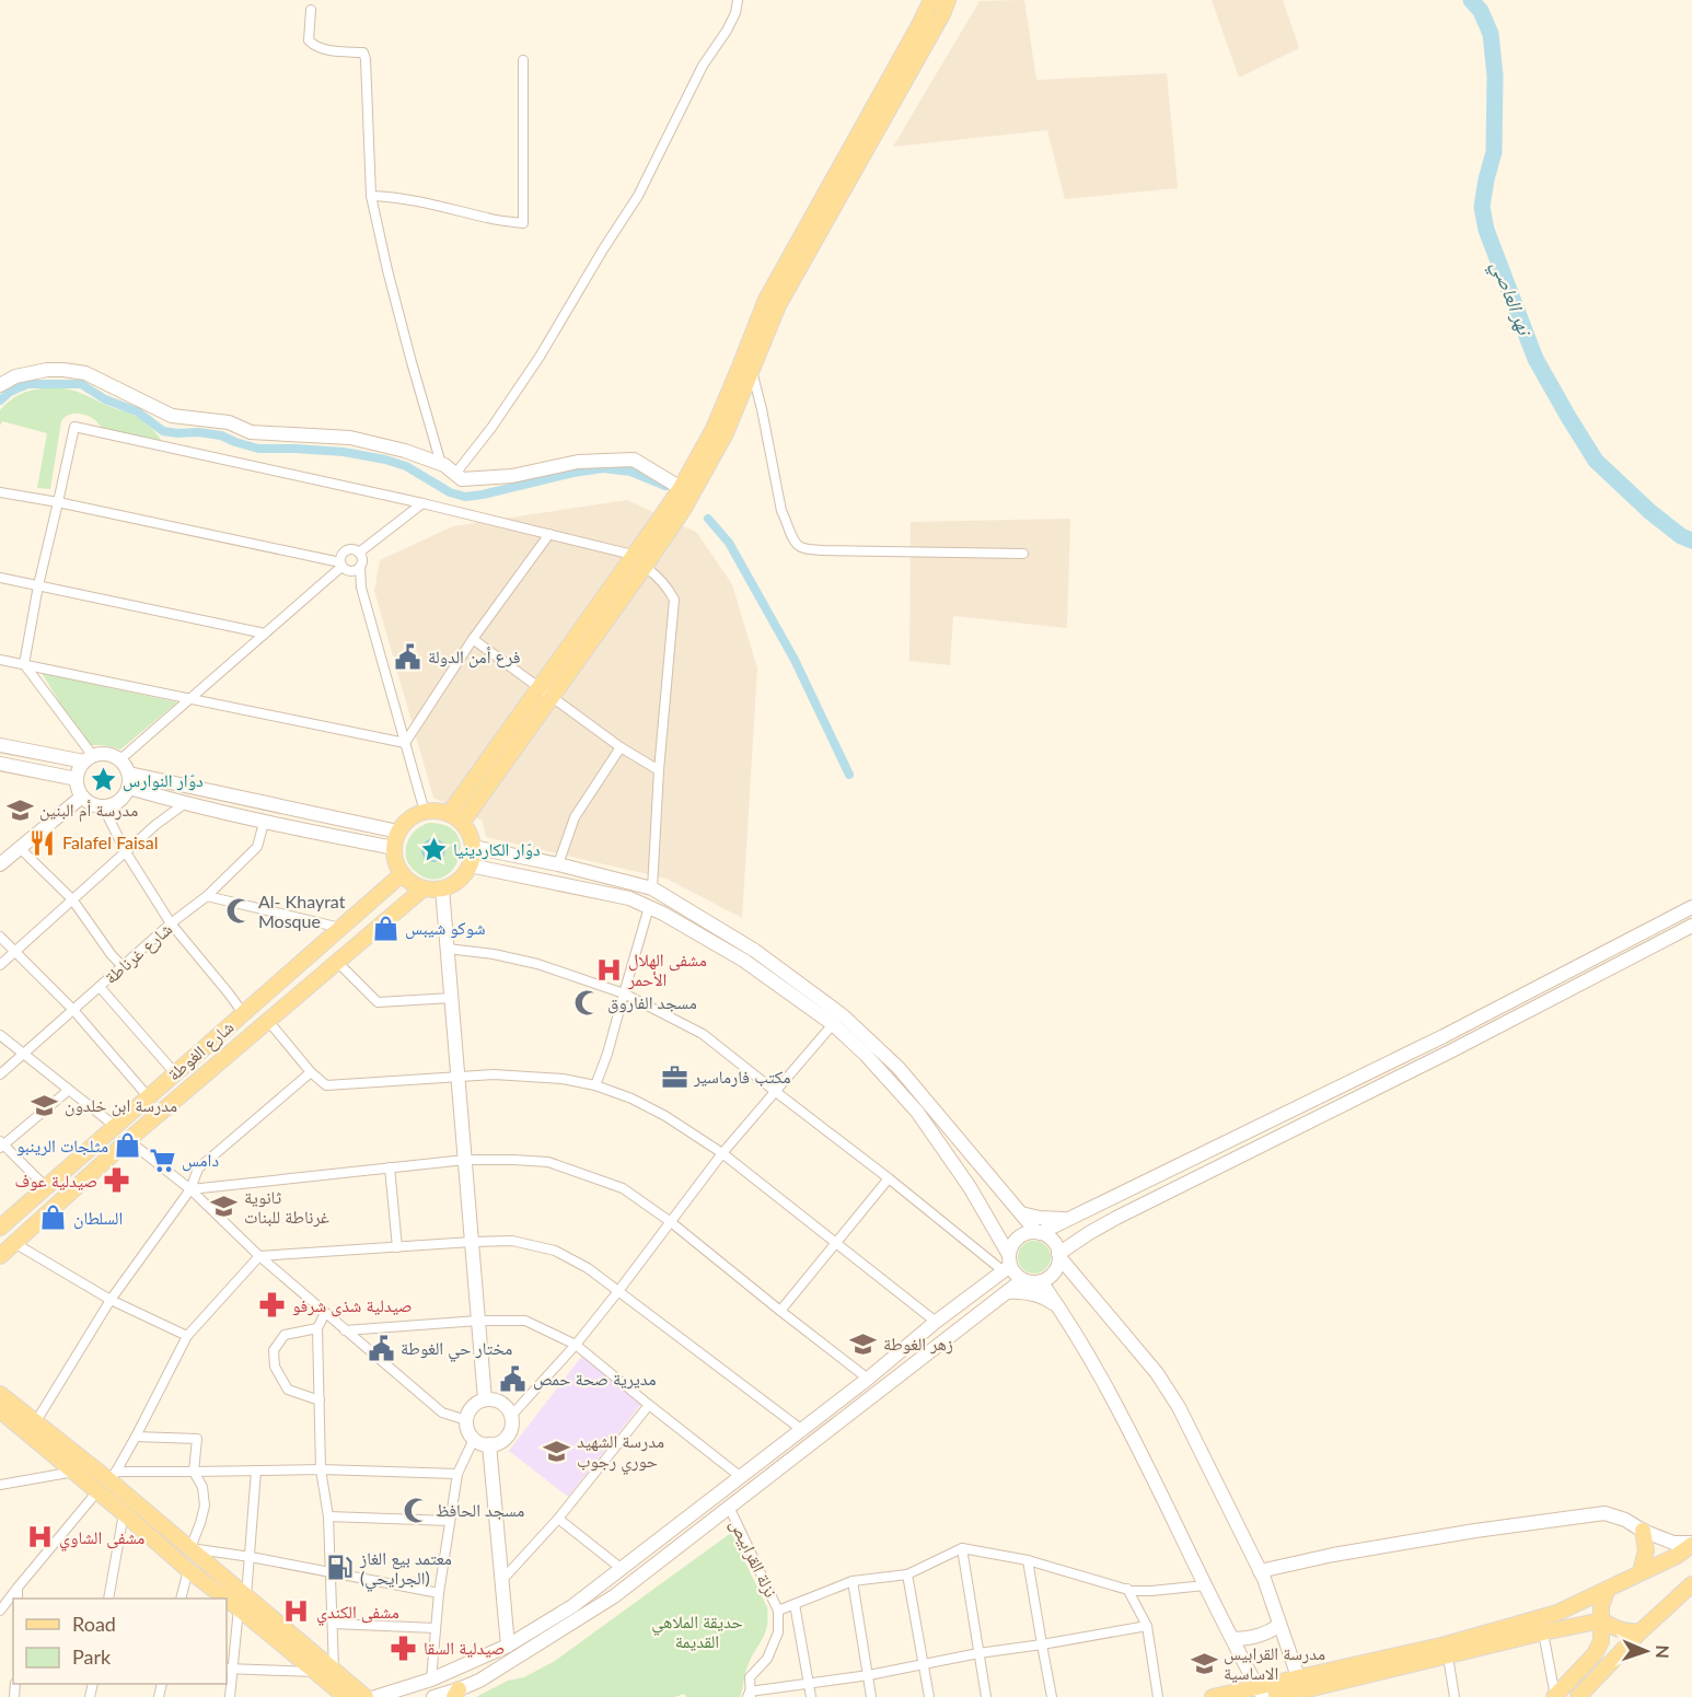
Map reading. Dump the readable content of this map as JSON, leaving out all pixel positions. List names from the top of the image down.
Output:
{
  "streets": {
    "main road": ["شارع الغوطة"],
    "street": ["شارع غرناطة", "نزلة القرابيص"]
  },
  "water": ["نهر العاصي"],
  "parks": ["حديقة الملاهي القديمة"],
  "places": {
    "public building": ["فرع أمن الدولة", "مختار حي الغوطة", "مديرية صحة حمص"],
    "place": ["دوّار النوارس", "دوّار الكاردينيا"],
    "school or university": [
      "مدرسة أم البنين",
      "مدرسة ابن خلدون",
      "ثانوية غرناطة للبنات",
      "زهر الغوطة",
      "مدرسة الشهيد حوري رجوب",
      "مدرسة القرابيس الاساسية"
    ],
    "restaurant": ["Falafel Faisal"],
    "mosque": ["Al- Khayrat Mosque", "مسجد الفاروق", "مسجد الحافظ"],
    "shop": ["شوكو شيبس", "مثلجات الرينبو", "السلطان"],
    "hospital": ["مشفى الهلال الأحمر", "مشفى الشاوي", "مشفى الكندي"],
    "office": ["مكتب فارماسير"],
    "supermarket": ["دامس"],
    "pharmacy": ["صيدلية عوف", "صيدلية شذى شرفو", "صيدلية السقا"],
    "fuel station": ["معتمد بيع الغاز (الجرايحي)"]
  },
  "legend": ["Road", "Park"],
  "north": "right"
}
